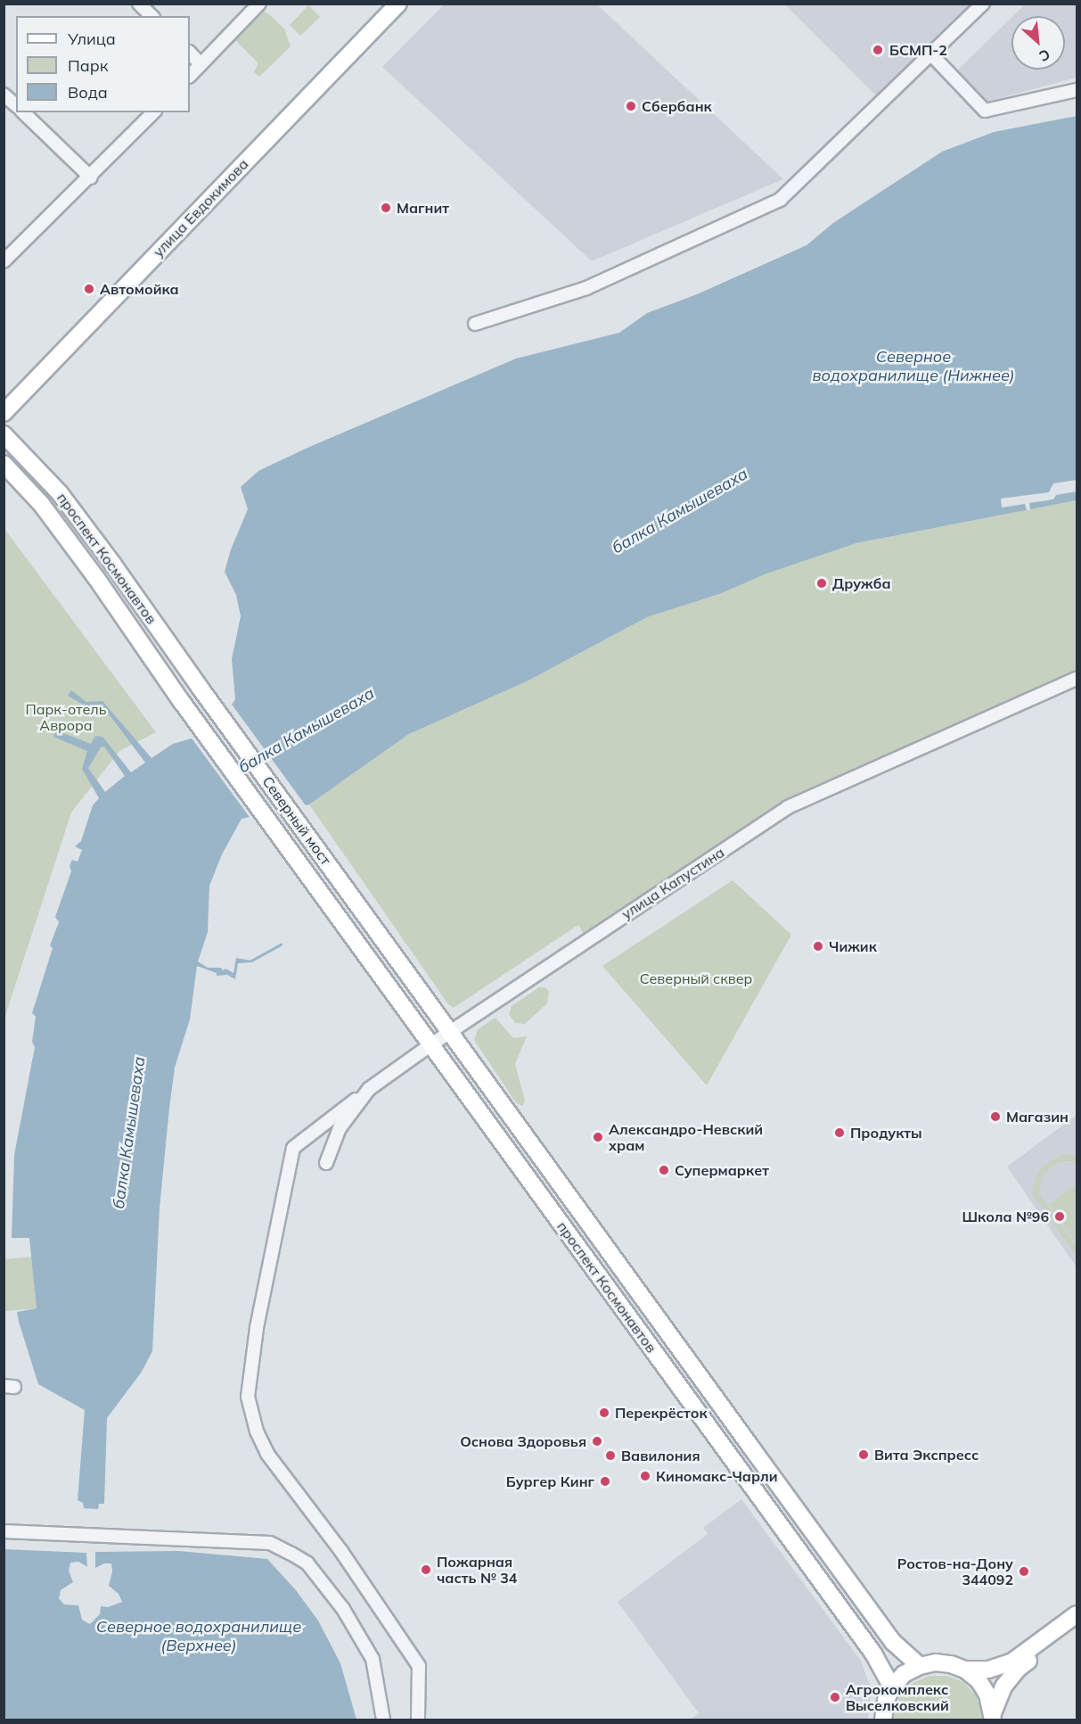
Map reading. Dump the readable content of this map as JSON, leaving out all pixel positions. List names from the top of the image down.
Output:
{
  "streets": {
    "main road": ["улица Евдокимова", "проспект Космонавтов", "Северный мост"],
    "street": ["улица Капустина"]
  },
  "crossings": [
    ["проспект Космонавтов", "Северный мост"],
    ["проспект Космонавтов", "улица Капустина"]
  ],
  "water": ["Северное водохранилище (Нижнее)", "балка Камышеваха", "Северное водохранилище (Верхнее)"],
  "parks": ["Парк-отель Аврора", "Северный сквер"],
  "places": [
    "БСМП-2",
    "Сбербанк",
    "Магнит",
    "Автомойка",
    "Дружба",
    "Чижик",
    "Магазин",
    "Продукты",
    "Александро-Невский храм",
    "Супермаркет",
    "Школа №96",
    "Перекрёсток",
    "Основа Здоровья",
    "Вита Экспресс",
    "Вавилония",
    "Киномакс-Чарли",
    "Бургер Кинг",
    "Пожарная часть № 34",
    "Ростов-на-Дону 344092",
    "Агрокомплекс Выселковский"
  ],
  "legend": ["Улица", "Парк", "Вода"],
  "north": "bottom right"
}
